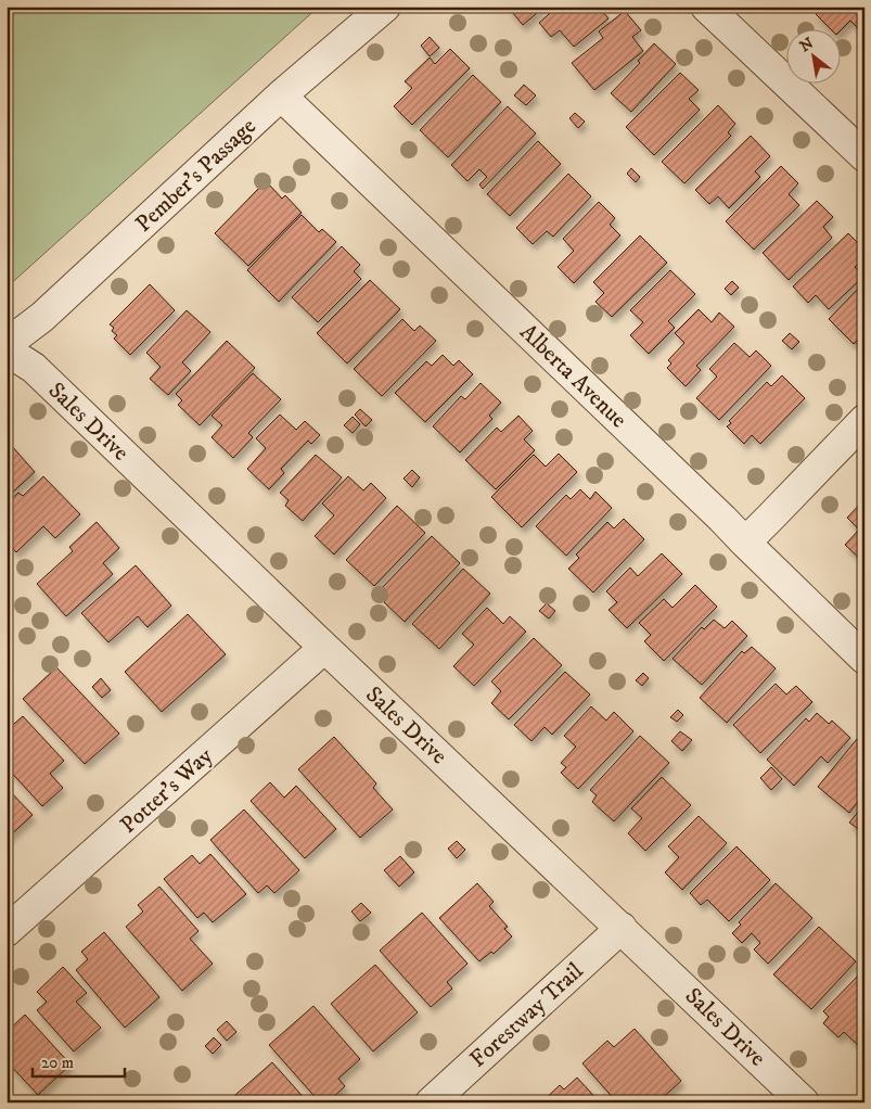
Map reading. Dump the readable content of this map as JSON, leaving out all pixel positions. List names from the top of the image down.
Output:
{
  "streets": {
    "street": [
      "Pember's Passage",
      "Alberta Avenue",
      "Sales Drive",
      "Potter's Way",
      "Forestway Trail"
    ]
  },
  "crossings": [
    ["Pember's Passage", "Alberta Avenue"],
    ["Sales Drive", "Potter's Way"],
    ["Sales Drive", "Forestway Trail"]
  ],
  "scale_bar": "20 m",
  "north": "top left"
}
